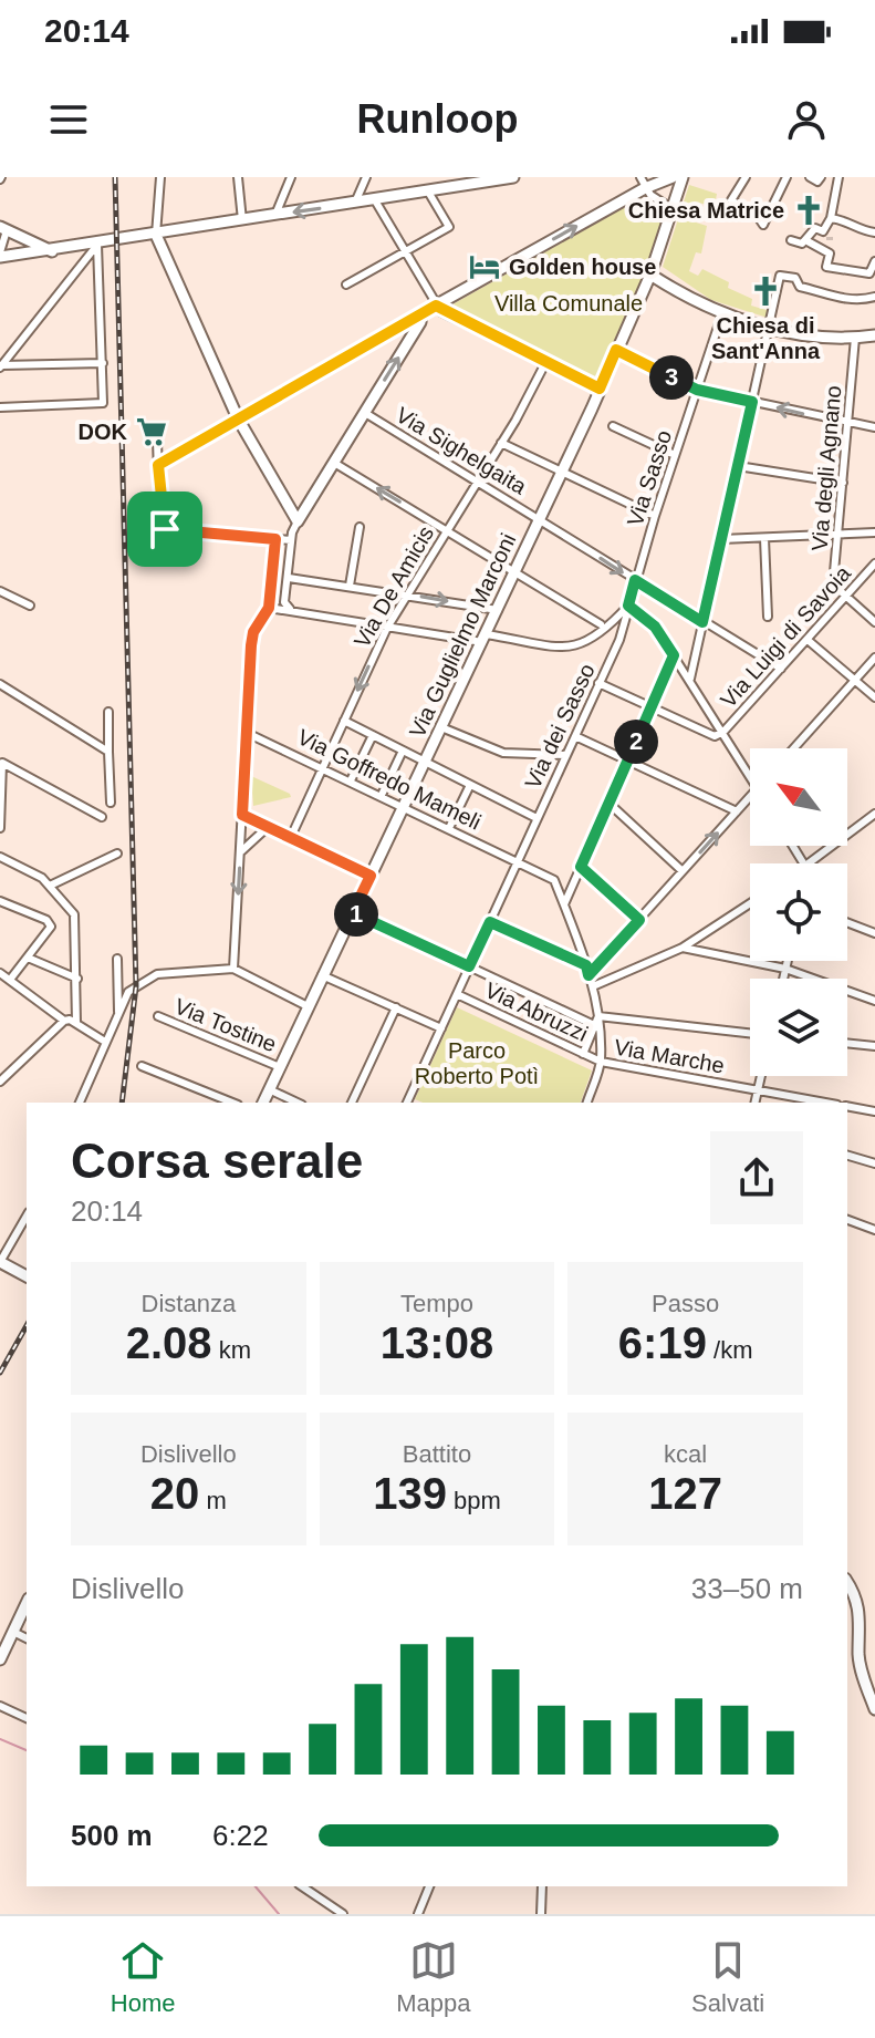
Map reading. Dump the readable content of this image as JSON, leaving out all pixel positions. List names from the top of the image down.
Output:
{
  "streets": {
    "main road": ["Via Guglielmo Marconi"],
    "street": [
      "Via Sighelgaita",
      "Via degli Agnano",
      "Via Sasso",
      "Via De Amicis",
      "Via Luigi di Savoia",
      "Via dei Sasso",
      "Via Goffredo Mameli",
      "Via Abruzzi",
      "Via Tostine",
      "Via Marche"
    ]
  },
  "crossings": [
    ["Via Sighelgaita", "Via Sasso"],
    ["Via Sighelgaita", "Via De Amicis"],
    ["Via Sighelgaita", "Via Guglielmo Marconi"],
    ["Via Sighelgaita", "Via Luigi di Savoia"],
    ["Via degli Agnano", "Via Luigi di Savoia"],
    ["Via Sasso", "Via dei Sasso"],
    ["Via De Amicis", "Via Goffredo Mameli"],
    ["Via Guglielmo Marconi", "Via Goffredo Mameli"],
    ["Via Guglielmo Marconi", "Via Tostine"],
    ["Via dei Sasso", "Via Goffredo Mameli"],
    ["Via Goffredo Mameli", "Via Abruzzi"],
    ["Via Goffredo Mameli", "Via Marche"],
    ["Via Abruzzi", "Via Marche"]
  ],
  "parks": ["Villa Comunale", "Parco Roberto Potì"],
  "places": {
    "church": ["Chiesa Matrice", "Chiesa di Sant'Anna"],
    "hotel": ["Golden house"],
    "supermarket": ["DOK"]
  },
  "north": "top left",
  "page": {
    "status": "20:14",
    "header": "Runloop",
    "pins": ["3", "2", "1"],
    "heading": ["Corsa serale", "20:14"],
    "stats": [
      ["Distanza", "2.08 km"],
      ["Tempo", "13:08"],
      ["Passo", "6:19 /km"],
      ["Dislivello", "20 m"],
      ["Battito", "139 bpm"],
      ["kcal", "127"]
    ],
    "chart": ["Dislivello", "33–50 m"],
    "list": [
      {
        "name": "500 m",
        "note": "6:22"
      }
    ],
    "tabs": ["Home", "Mappa", "Salvati"]
  }
}
